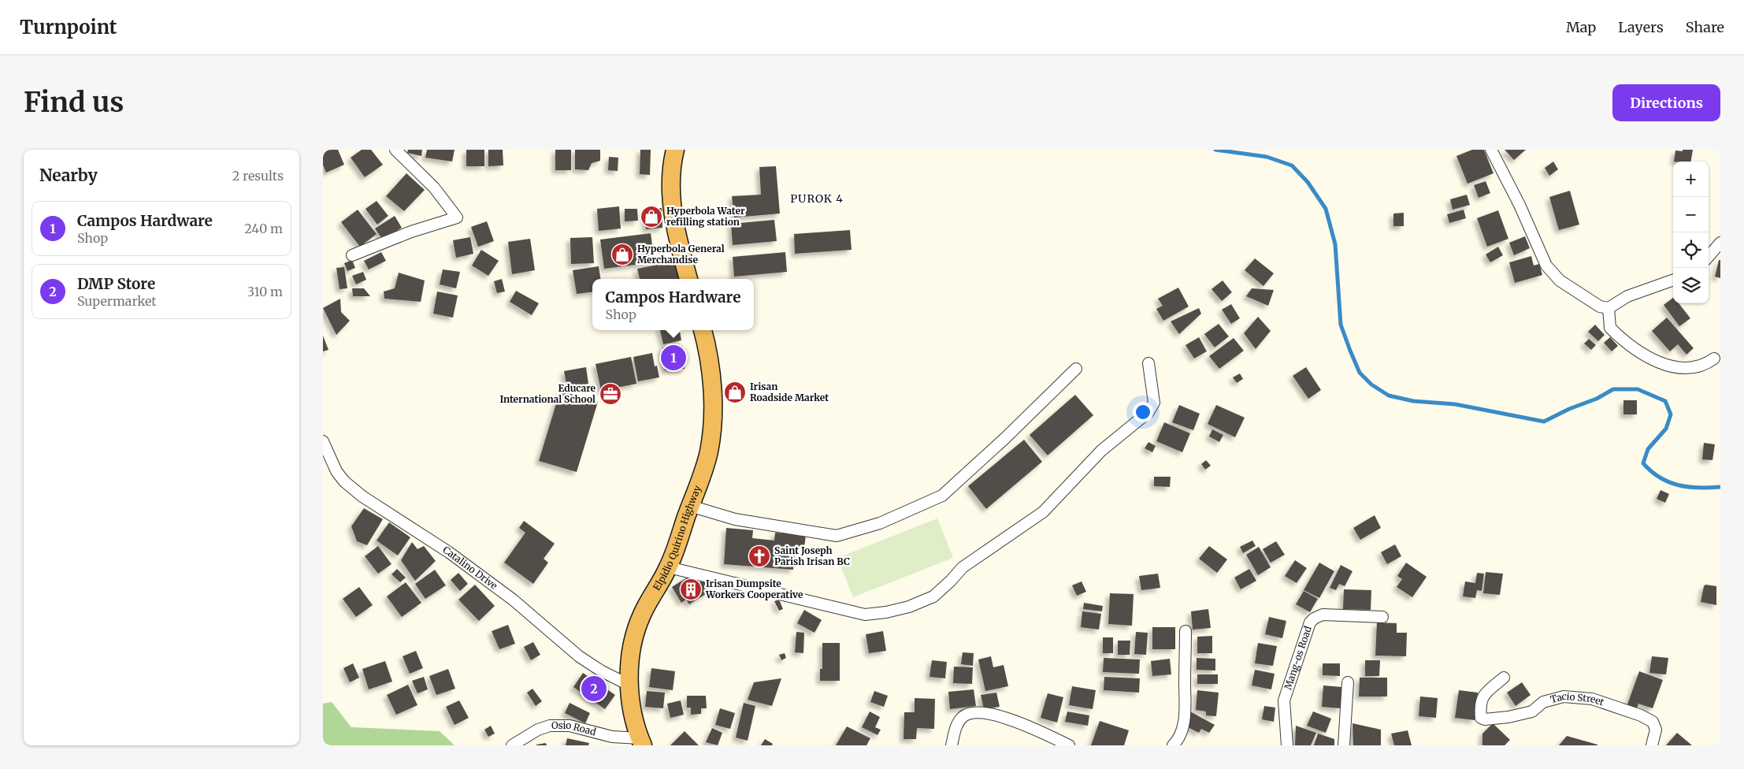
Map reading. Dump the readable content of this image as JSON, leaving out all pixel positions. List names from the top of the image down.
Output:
{
  "streets": {
    "highway": ["Elpidio Quirino Highway"],
    "street": [
      "Catalino Drive",
      "Mang-os Road",
      "Tacio Street",
      "Osio Road"
    ]
  },
  "crossings": [
    ["Elpidio Quirino Highway", "Catalino Drive"],
    ["Elpidio Quirino Highway", "Osio Road"]
  ],
  "districts": ["PUROK 4"],
  "places": {
    "shop": ["Hyperbola Water refilling station", "Hyperbola General Merchandise", "Irisan Roadside Market"],
    "office": ["Educare International School"],
    "church": ["Saint Joseph Parish Irisan BC"],
    "building": ["Irisan Dumpsite Workers Cooperative"]
  },
  "page": {
    "header": "Turnpoint",
    "nav": ["Map", "Layers", "Share"],
    "buttons": "Directions",
    "title": "Find us",
    "heading": ["Nearby", "2 results"],
    "map_buttons": ["+", "−"],
    "list": [
      {
        "mark": "1",
        "name": "Campos Hardware",
        "note": "Shop",
        "value": "240 m"
      },
      {
        "mark": "2",
        "name": "DMP Store",
        "note": "Supermarket",
        "value": "310 m"
      }
    ],
    "popup": ["Campos Hardware", "Shop"],
    "pins": ["1", "2"]
  }
}
